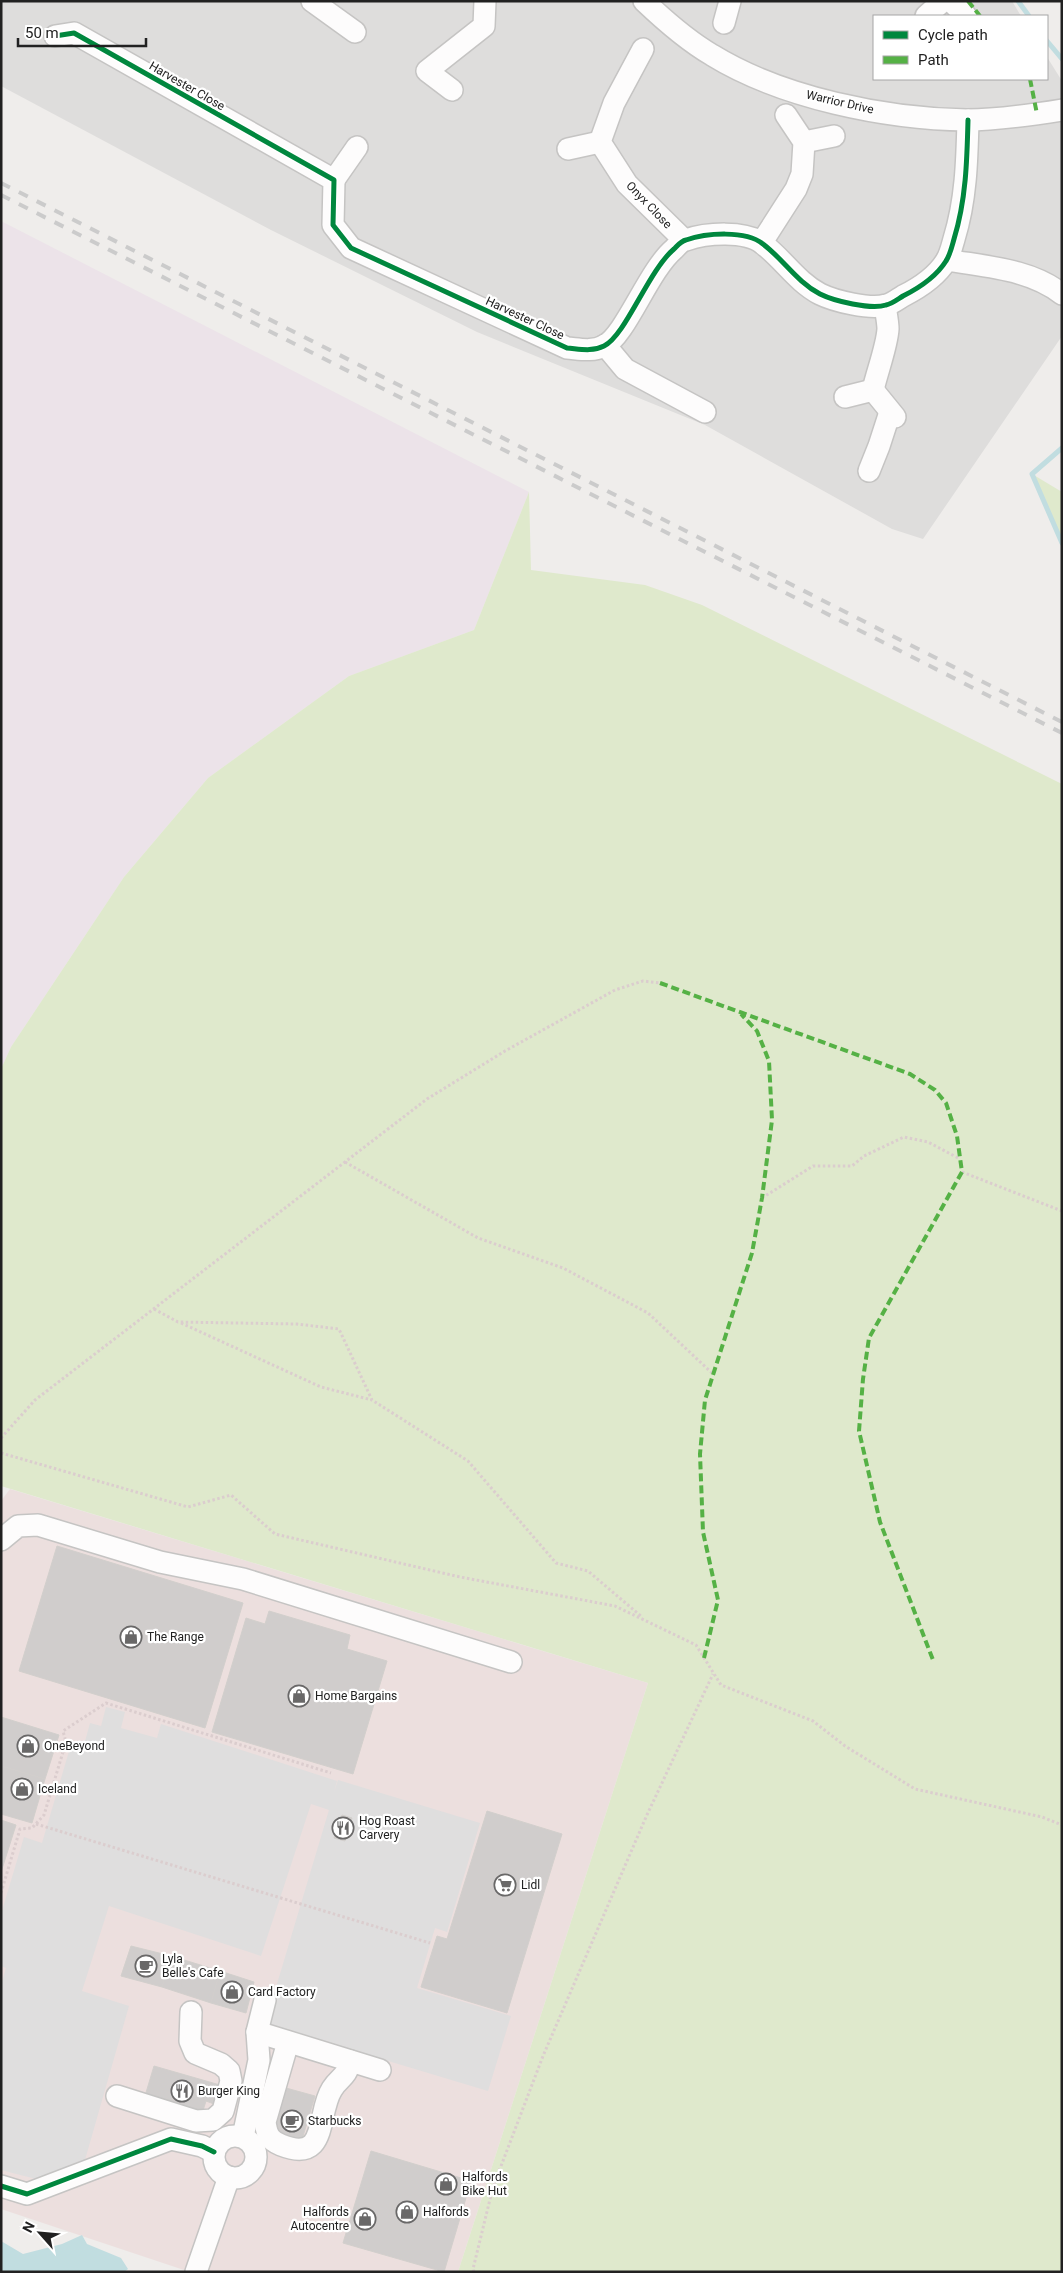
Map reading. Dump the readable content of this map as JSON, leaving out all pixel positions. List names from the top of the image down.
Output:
{
  "streets": {
    "street": ["Harvester Close", "Warrior Drive", "Onyx Close"]
  },
  "places": {
    "shop": [
      "The Range",
      "Home Bargains",
      "OneBeyond",
      "Iceland",
      "Card Factory",
      "Halfords Bike Hut",
      "Halfords",
      "Halfords Autocentre"
    ],
    "restaurant": ["Hog Roast Carvery", "Burger King"],
    "supermarket": ["Lidl"],
    "cafe": ["Lyla Belle's Cafe", "Starbucks"]
  },
  "legend": ["Cycle path", "Path"],
  "scale_bar": "50 m",
  "north": "top left"
}
